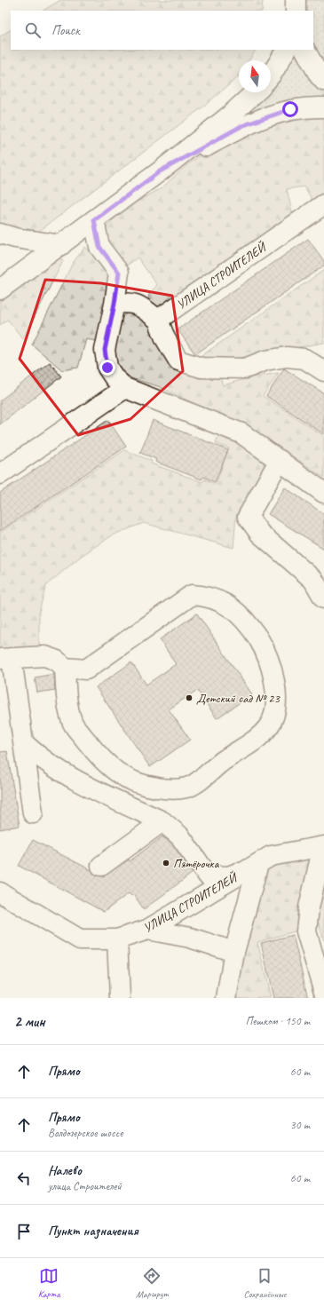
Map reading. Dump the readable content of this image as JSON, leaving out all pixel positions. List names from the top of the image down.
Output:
{
  "streets": {
    "street": ["УЛИЦА СТРОИТЕЛЕЙ"]
  },
  "places": ["Детский сад № 23", "Пятёрочка"],
  "north": "top",
  "page": {
    "search": "Поиск",
    "heading": ["2 мин", "Пешком · 150 m"],
    "list": [
      ["Прямо", "60 m"],
      ["Прямо", "Волдозерское шоссе", "30 m"],
      ["Налево", "улица Строителей", "60 m"],
      "Пункт назначения"
    ],
    "nav": ["Карта", "Маршрут", "Сохранённые"]
  }
}
